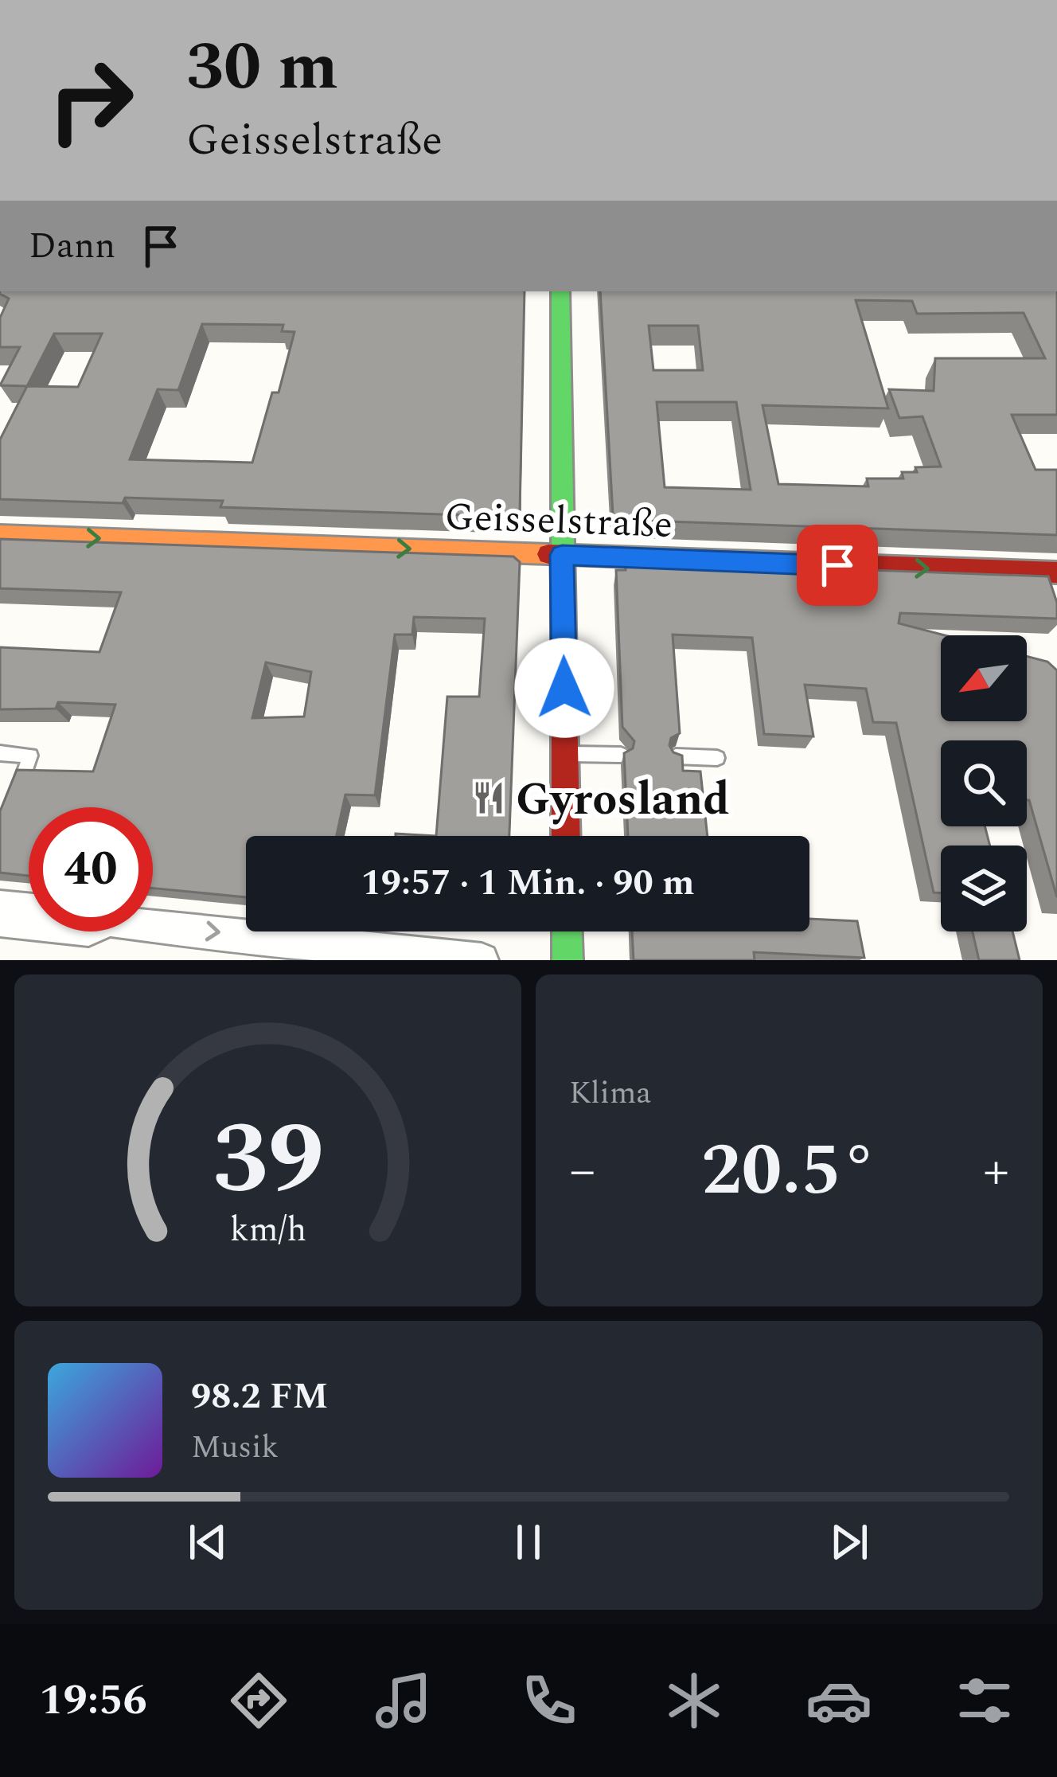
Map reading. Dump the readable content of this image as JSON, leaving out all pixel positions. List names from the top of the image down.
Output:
{
  "streets": {
    "street": ["Geisselstraße"]
  },
  "one_way": ["Geisselstraße"],
  "places": {
    "restaurant": ["Gyrosland"]
  },
  "north": "bottom left",
  "page": {
    "turn": ["30 m", "Geisselstraße"],
    "then": "Dann",
    "limit": "40",
    "trip": "19:57 · 1 Min. · 90 m",
    "tile": "Klima",
    "heat": ["−", "20.5°", "+"],
    "song": ["98.2 FM", "Musik"],
    "tabs": "19:56",
    "gauge": ["39", "km/h"]
  }
}
